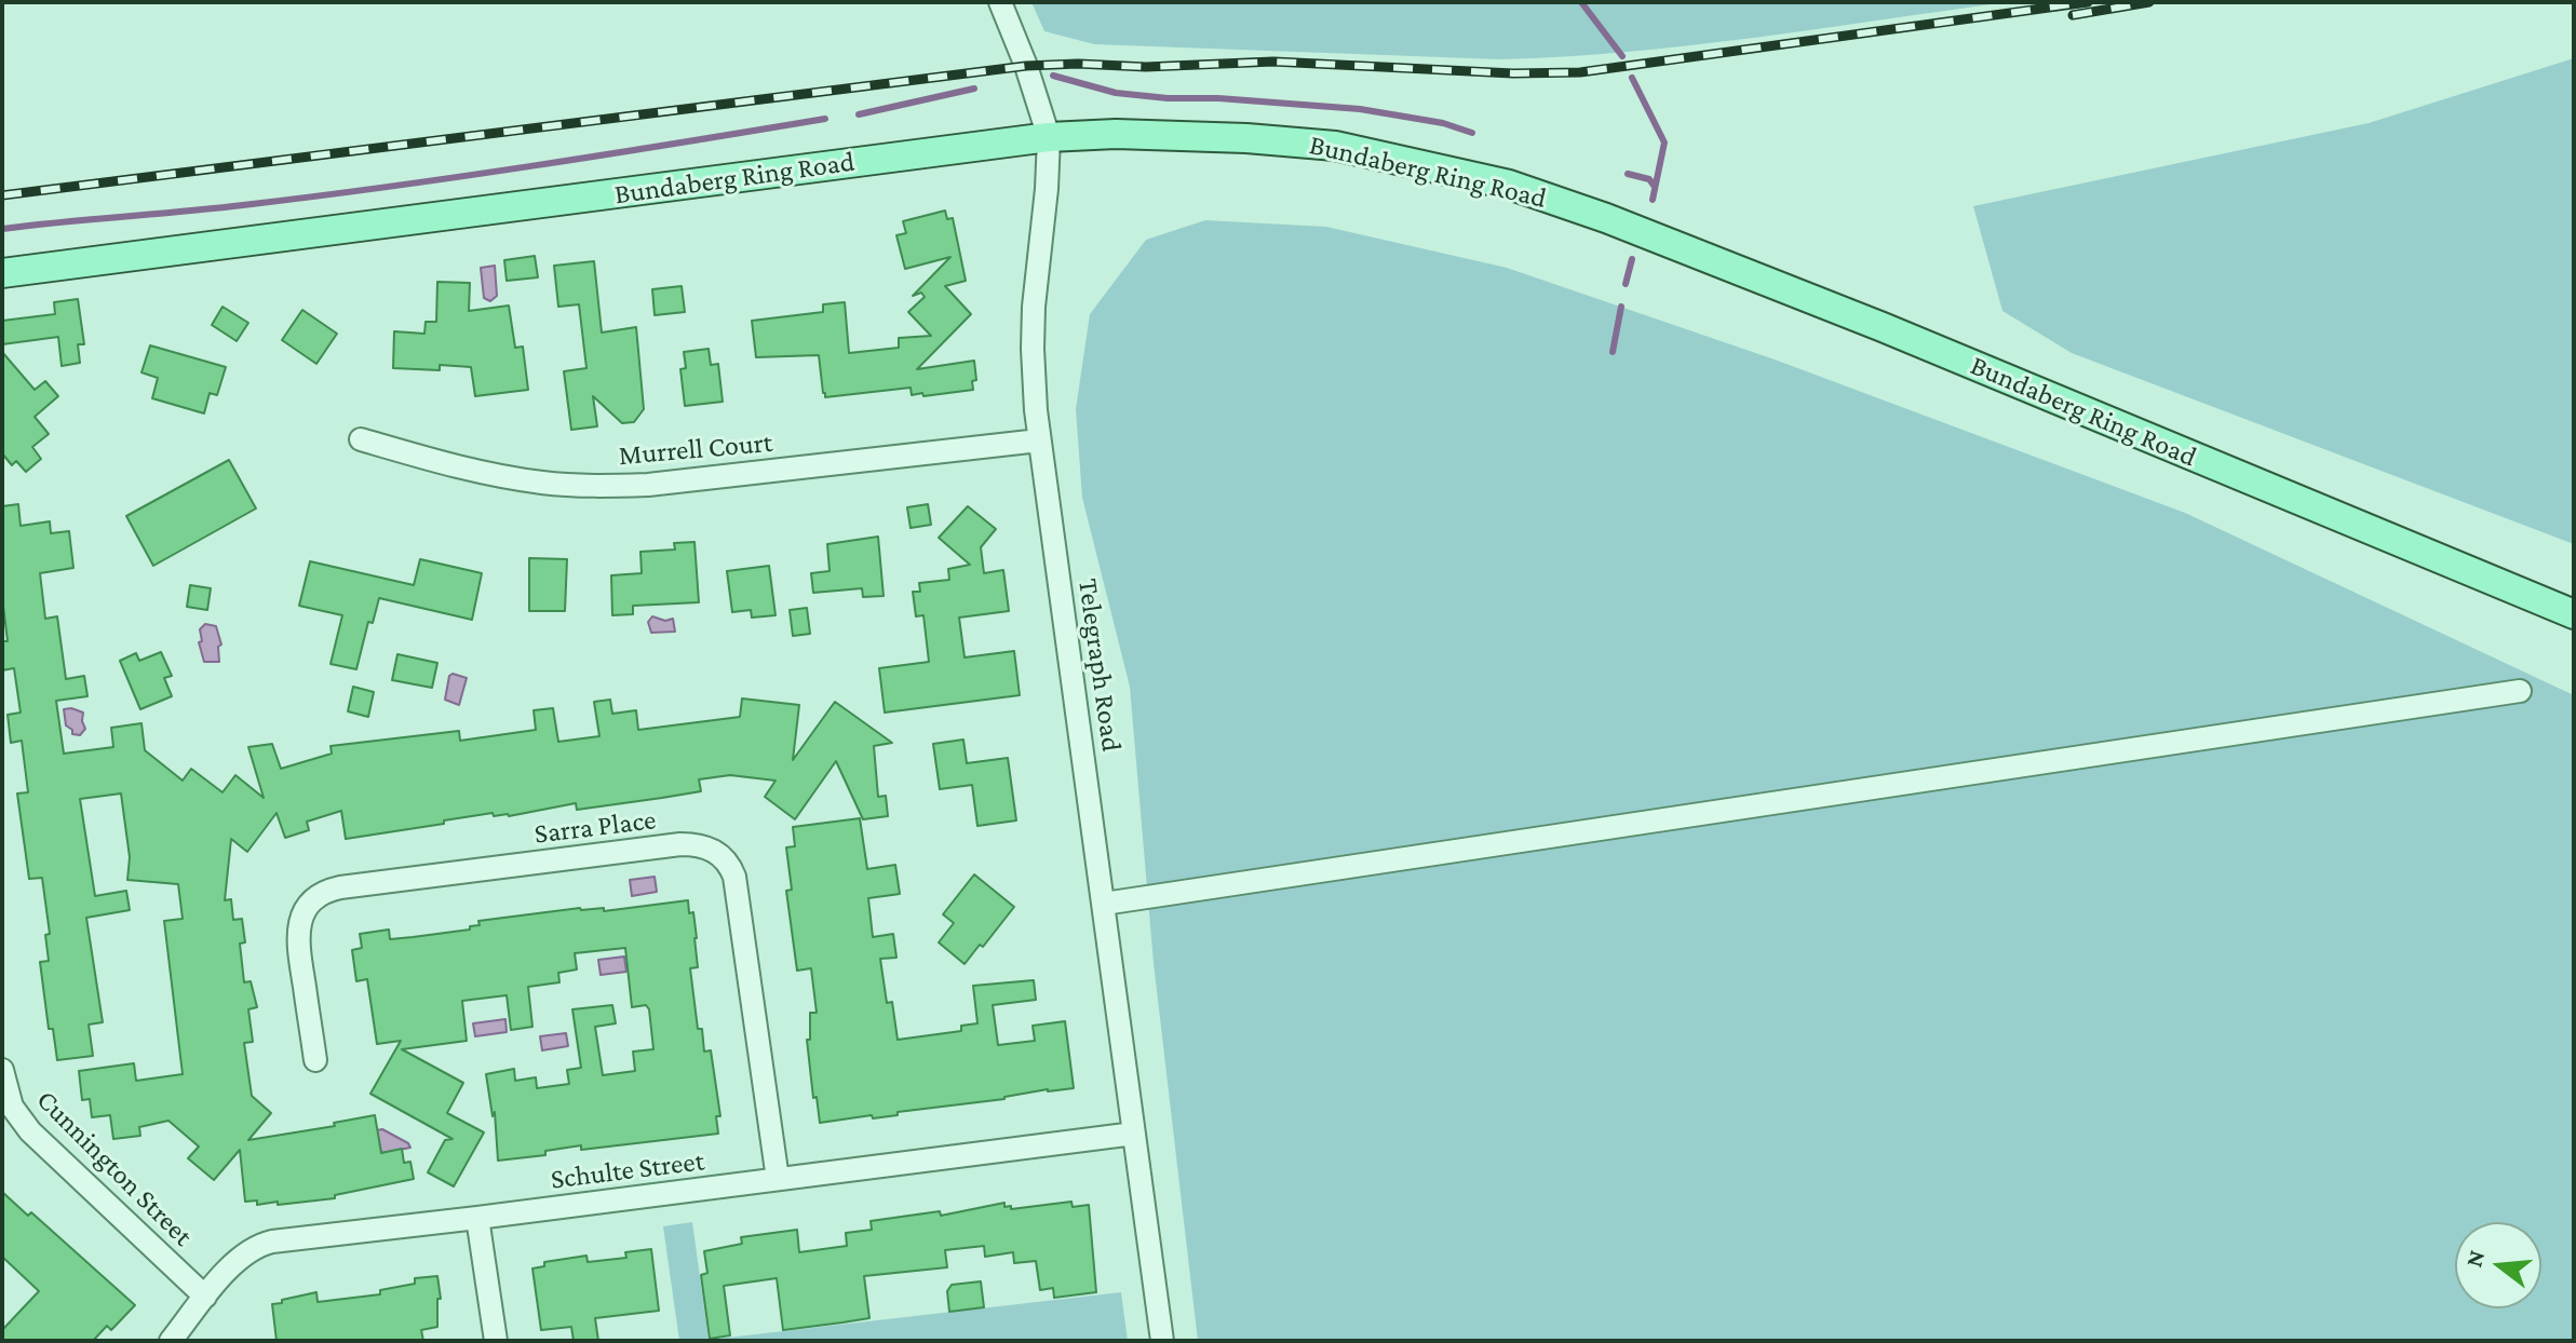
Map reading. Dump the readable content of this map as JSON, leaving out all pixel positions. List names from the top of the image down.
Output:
{
  "streets": {
    "main road": ["Bundaberg Ring Road"],
    "street": [
      "Murrell Court",
      "Telegraph Road",
      "Sarra Place",
      "Cunnington Street",
      "Schulte Street"
    ]
  },
  "crossings": [
    ["Bundaberg Ring Road", "Telegraph Road"],
    ["Murrell Court", "Telegraph Road"],
    ["Telegraph Road", "Schulte Street"],
    ["Sarra Place", "Schulte Street"],
    ["Cunnington Street", "Schulte Street"]
  ],
  "north": "left"
}
